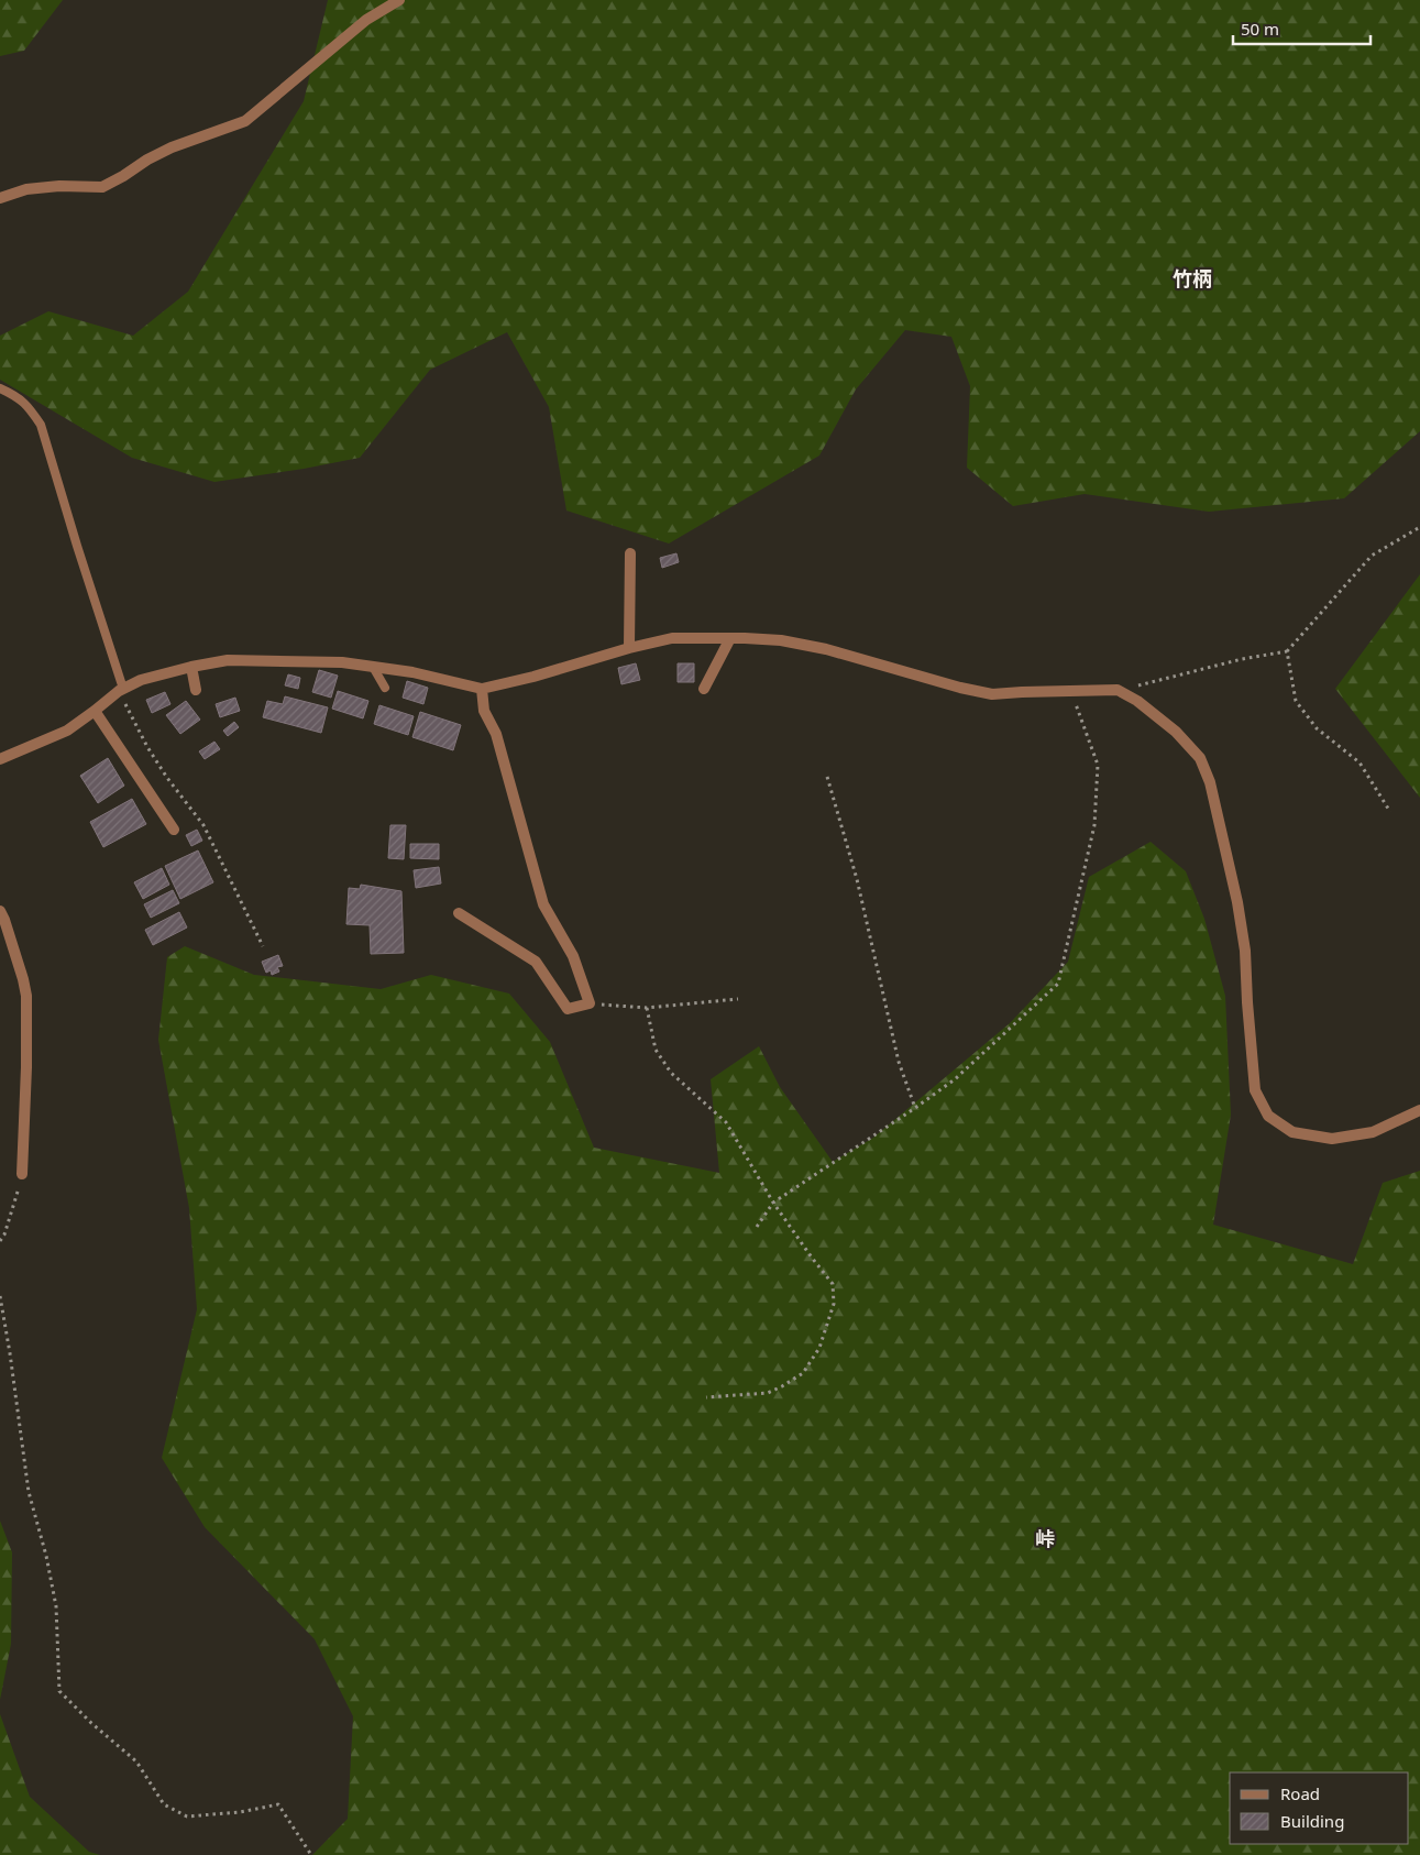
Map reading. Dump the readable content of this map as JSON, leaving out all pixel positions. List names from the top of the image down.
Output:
{
  "districts": ["竹柄", "峠"],
  "legend": ["Road", "Building"],
  "scale_bar": "50 m"
}
